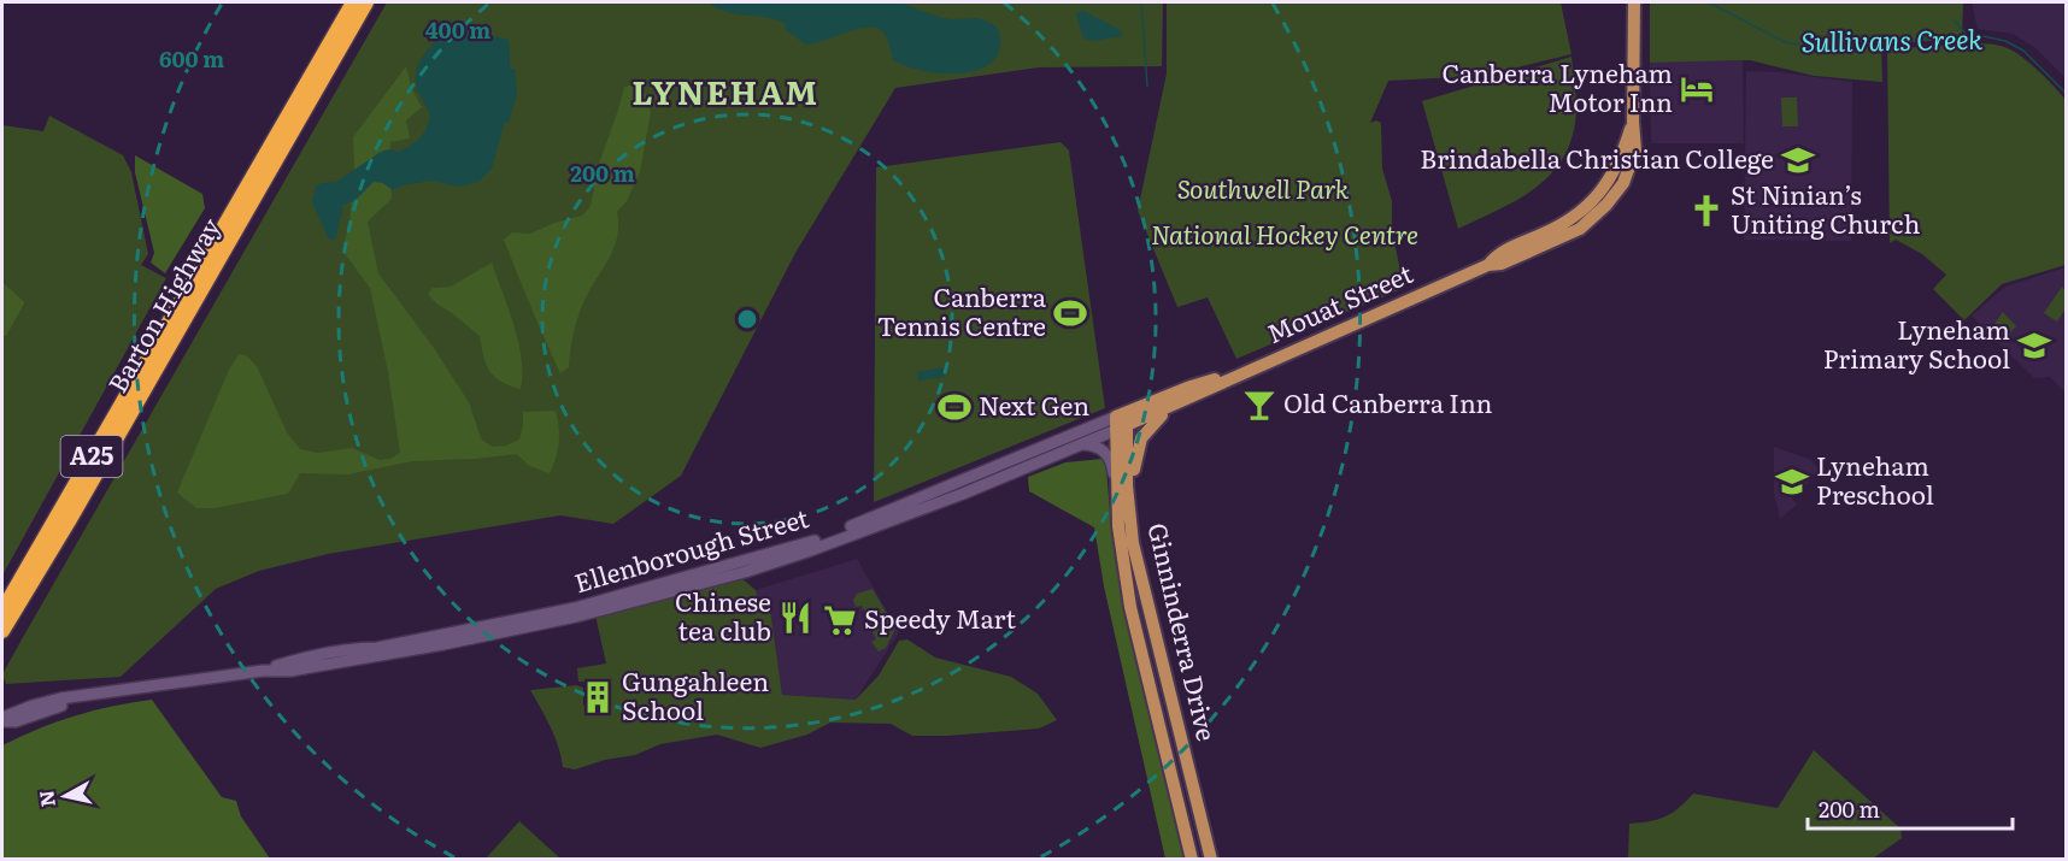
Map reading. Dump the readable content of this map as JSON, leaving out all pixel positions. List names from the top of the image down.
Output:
{
  "streets": {
    "highway": ["Barton Highway", "A25"],
    "main road": ["Mouat Street", "Ellenborough Street", "Ginninderra Drive"]
  },
  "crossings": [
    ["Mouat Street", "Ellenborough Street"],
    ["Mouat Street", "Ginninderra Drive"],
    ["Ellenborough Street", "Ginninderra Drive"]
  ],
  "districts": ["LYNEHAM"],
  "water": ["Sullivans Creek"],
  "parks": ["Southwell Park", "National Hockey Centre"],
  "places": {
    "hotel": ["Canberra Lyneham Motor Inn"],
    "school or university": ["Brindabella Christian College", "Lyneham Primary School", "Lyneham Preschool"],
    "church": ["St Ninian’s Uniting Church"],
    "sports": ["Canberra Tennis Centre", "Next Gen"],
    "bar": ["Old Canberra Inn"],
    "restaurant": ["Chinese tea club"],
    "supermarket": ["Speedy Mart"],
    "building": ["Gungahleen School"]
  },
  "scale_bar": "200 m",
  "north": "left",
  "rings": ["400 m", "600 m", "200 m"]
}
